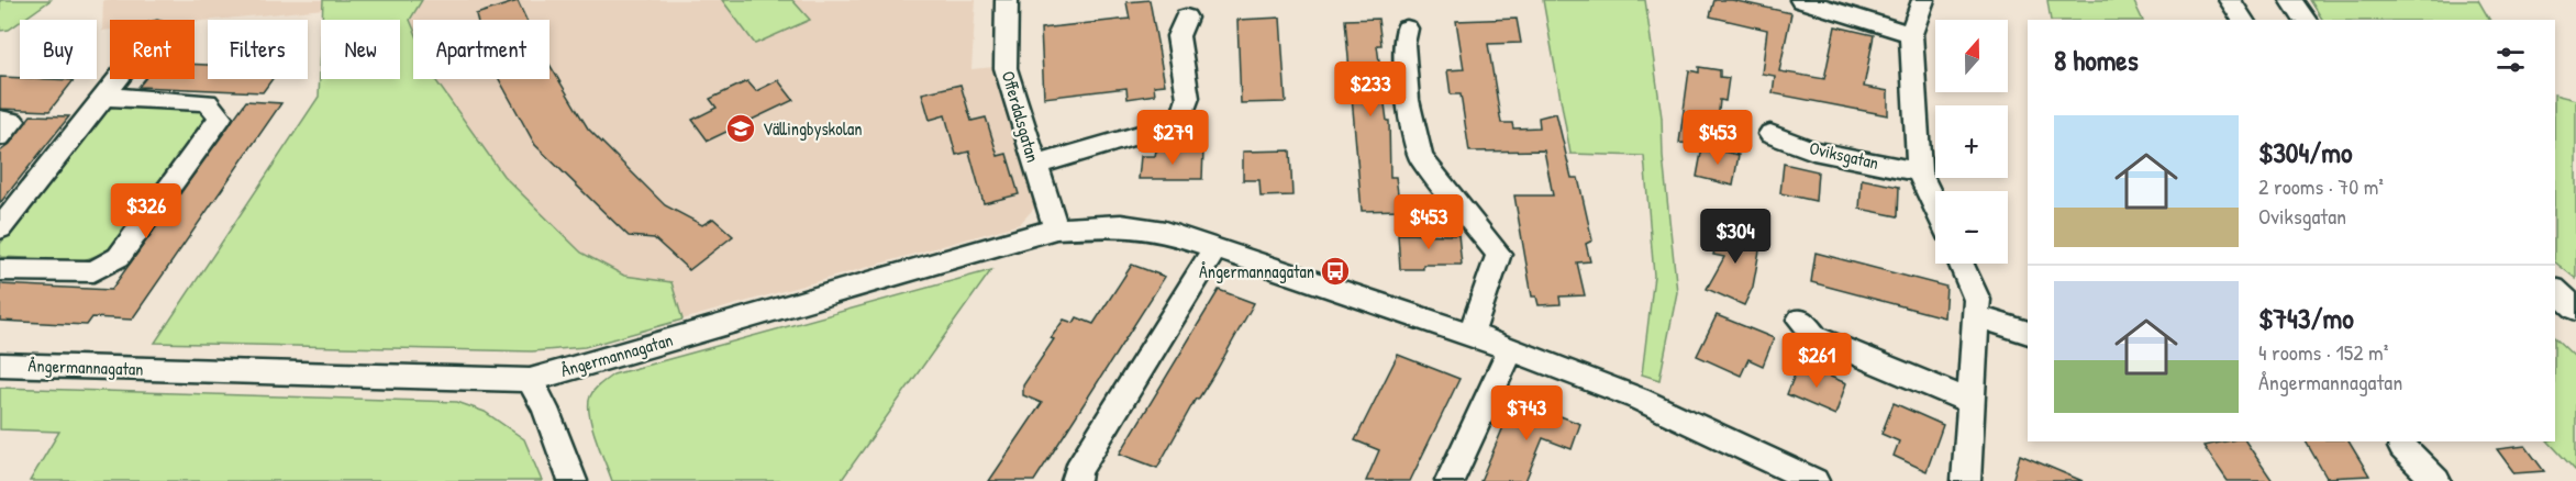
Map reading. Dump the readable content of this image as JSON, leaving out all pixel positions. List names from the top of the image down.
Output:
{
  "streets": {
    "street": ["Offerdalsgatan", "Oviksgatan", "Ångermannagatan"]
  },
  "crossings": [
    ["Offerdalsgatan", "Ångermannagatan"]
  ],
  "places": {
    "school or university": ["Vällingbyskolan"],
    "bus stop": ["Ångermannagatan"]
  },
  "north": "top",
  "page": {
    "map_buttons": ["+", "−"],
    "chip": [
      "Buy",
      "Rent",
      "Filters",
      "New",
      "Apartment"
    ],
    "heading": "8 homes",
    "price": [
      "$233",
      "$279",
      "$453",
      "$326",
      "$453",
      "$304",
      "$261",
      "$743"
    ],
    "list": [
      {
        "name": "$304/mo",
        "note": "2 rooms · 70 m² · Oviksgatan"
      },
      {
        "name": "$743/mo",
        "note": "4 rooms · 152 m² · Ångermannagatan"
      }
    ]
  }
}
